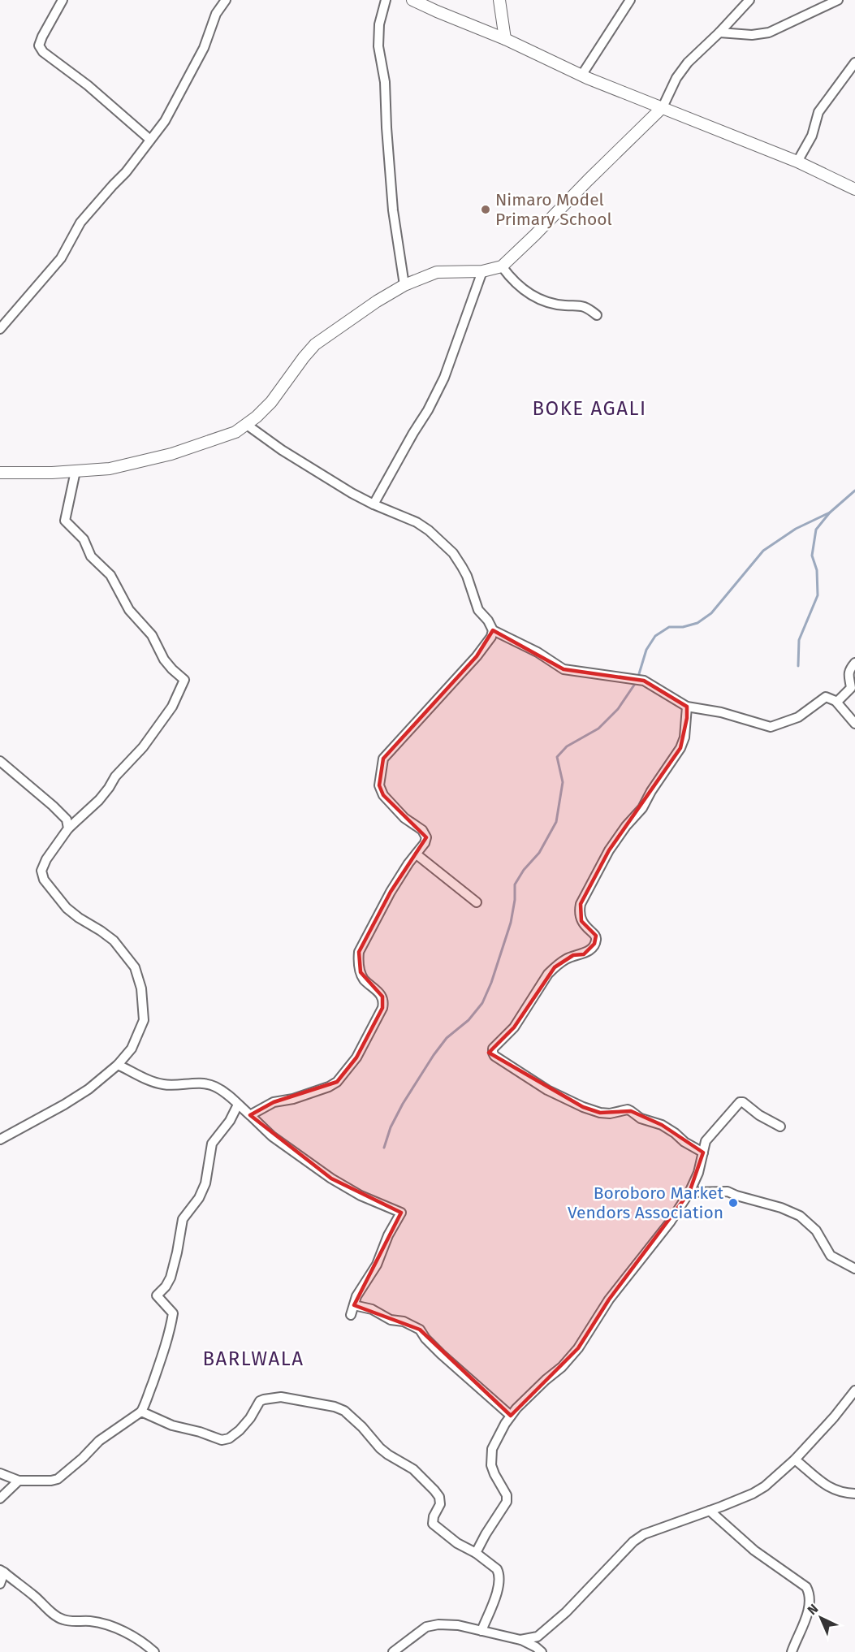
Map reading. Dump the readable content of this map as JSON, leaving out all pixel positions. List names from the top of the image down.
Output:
{
  "districts": ["BOKE AGALI", "BARLWALA"],
  "places": ["Nimaro Model Primary School", "Boroboro Market Vendors Association"],
  "north": "top left"
}
